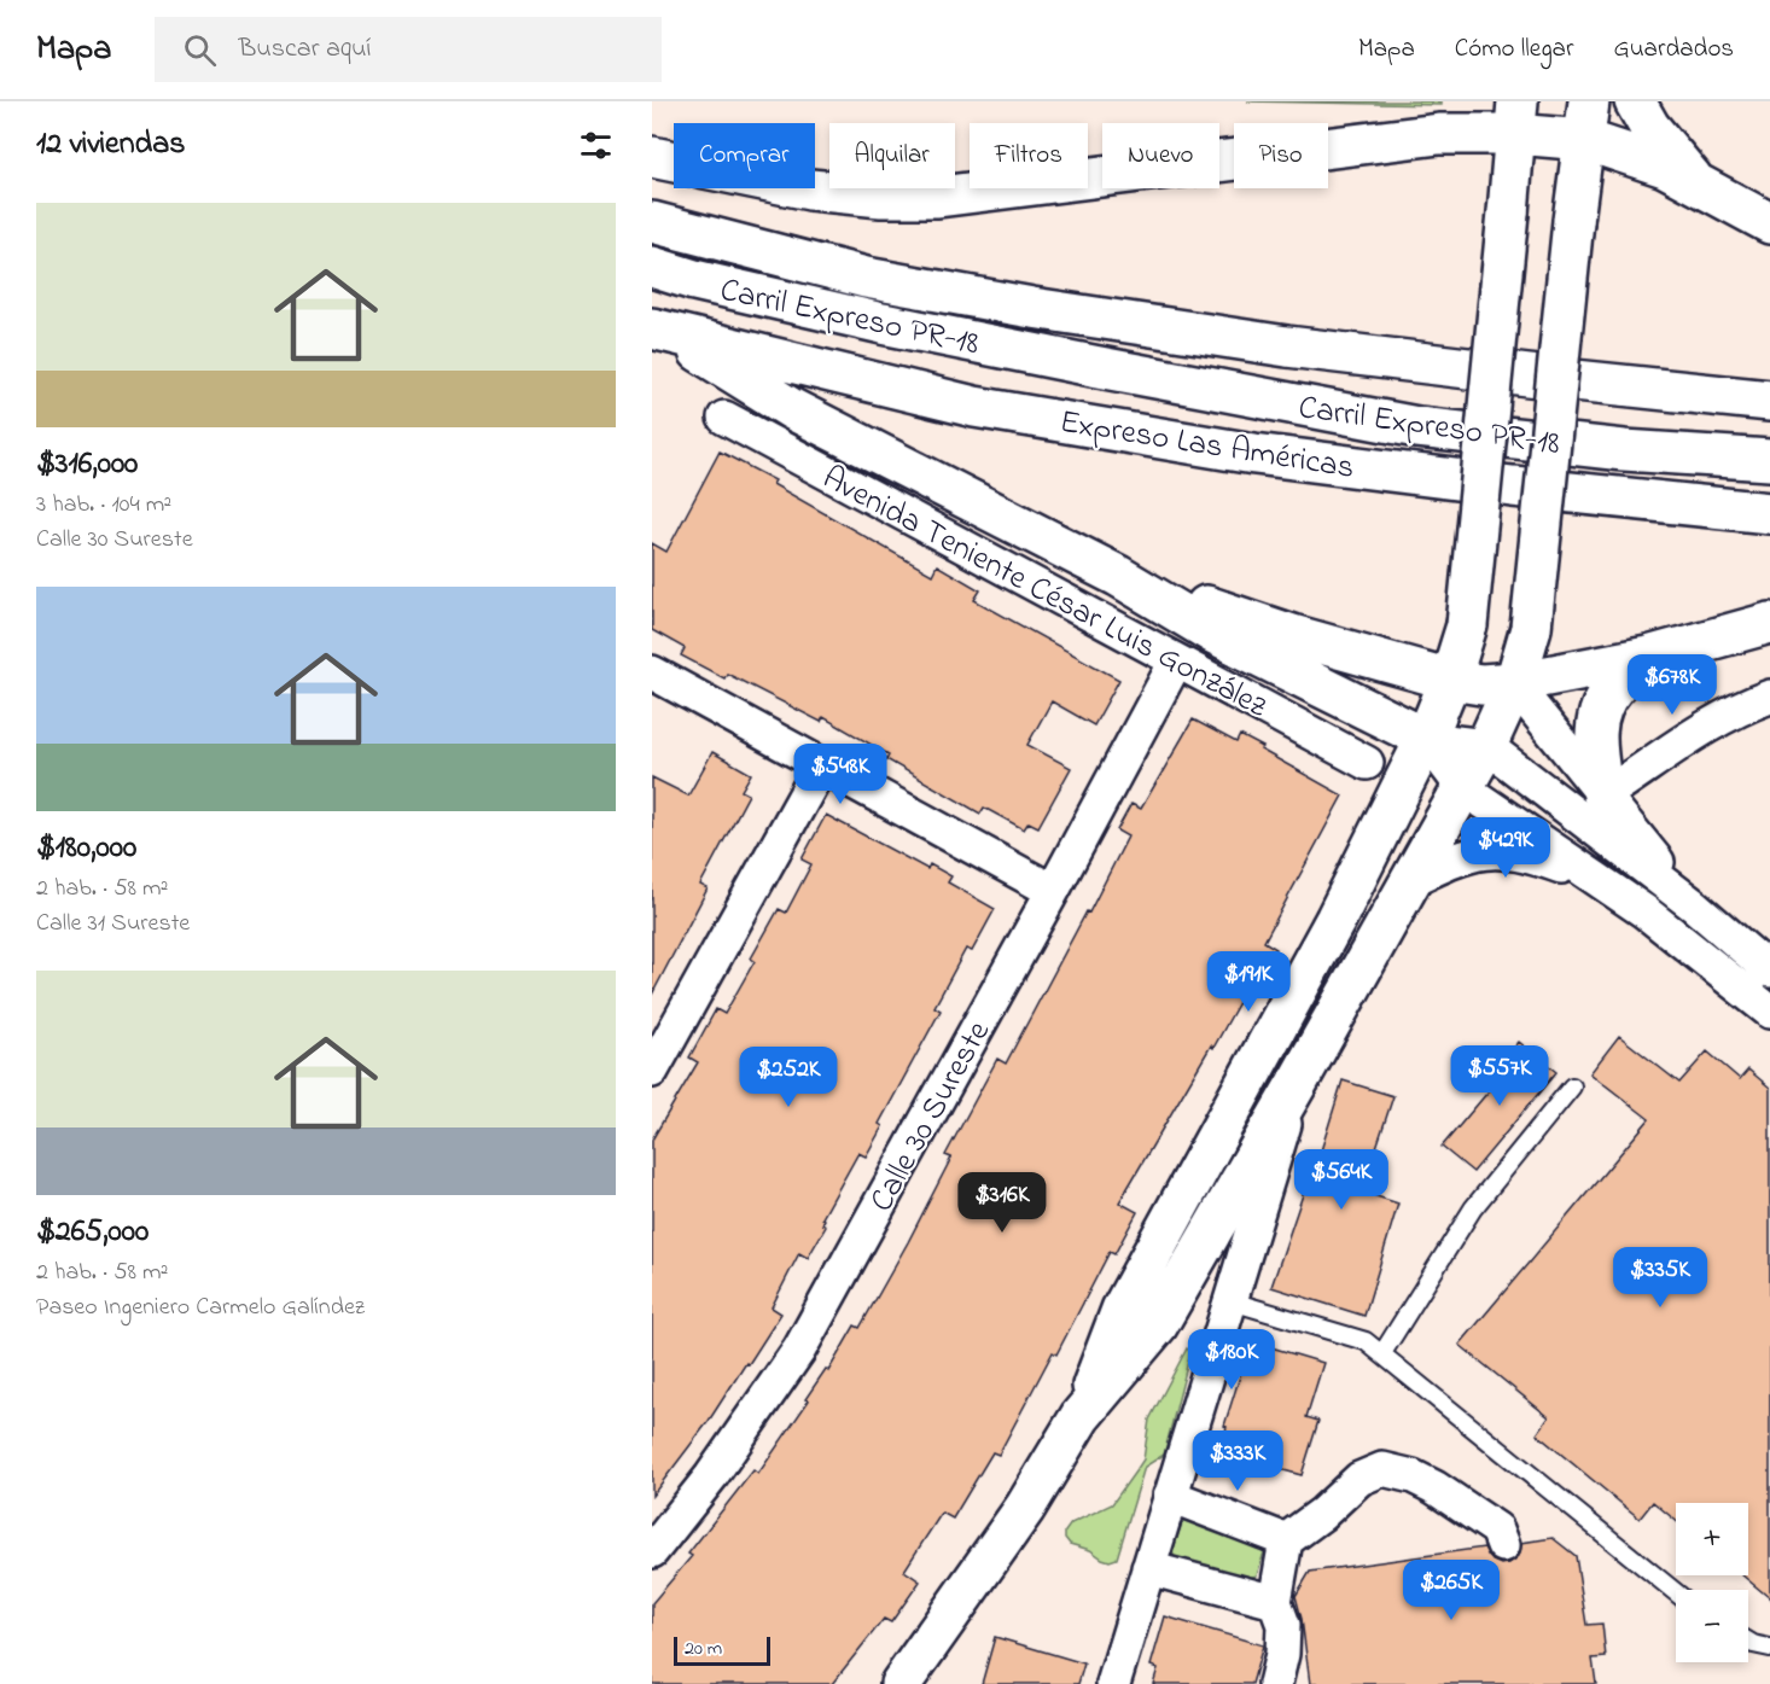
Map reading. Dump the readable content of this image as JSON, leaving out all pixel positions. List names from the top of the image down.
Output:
{
  "streets": {
    "main road": ["Carril Expreso PR-18", "Expreso Las Américas"],
    "street": ["Avenida Teniente César Luis González", "Calle 30 Sureste"]
  },
  "crossings": [
    ["Avenida Teniente César Luis González", "Calle 30 Sureste"]
  ],
  "scale_bar": "20 m",
  "page": {
    "header": "Mapa",
    "search": "Buscar aquí",
    "nav": ["Mapa", "Cómo llegar", "Guardados"],
    "heading": "12 viviendas",
    "chip": [
      "Comprar",
      "Alquilar",
      "Filtros",
      "Nuevo",
      "Piso"
    ],
    "list": [
      {
        "name": "$316,000",
        "note": "3 hab. · 104 m² · Calle 30 Sureste"
      },
      {
        "name": "$180,000",
        "note": "2 hab. · 58 m² · Calle 31 Sureste"
      },
      {
        "name": "$265,000",
        "note": "2 hab. · 58 m² · Paseo Ingeniero Carmelo Galíndez"
      }
    ],
    "price": [
      "$678K",
      "$548K",
      "$429K",
      "$191K",
      "$557K",
      "$252K",
      "$564K",
      "$316K",
      "$335K",
      "$180K",
      "$333K",
      "$265K"
    ],
    "map_buttons": ["+", "−"],
    "scale": "20 m"
  }
}
